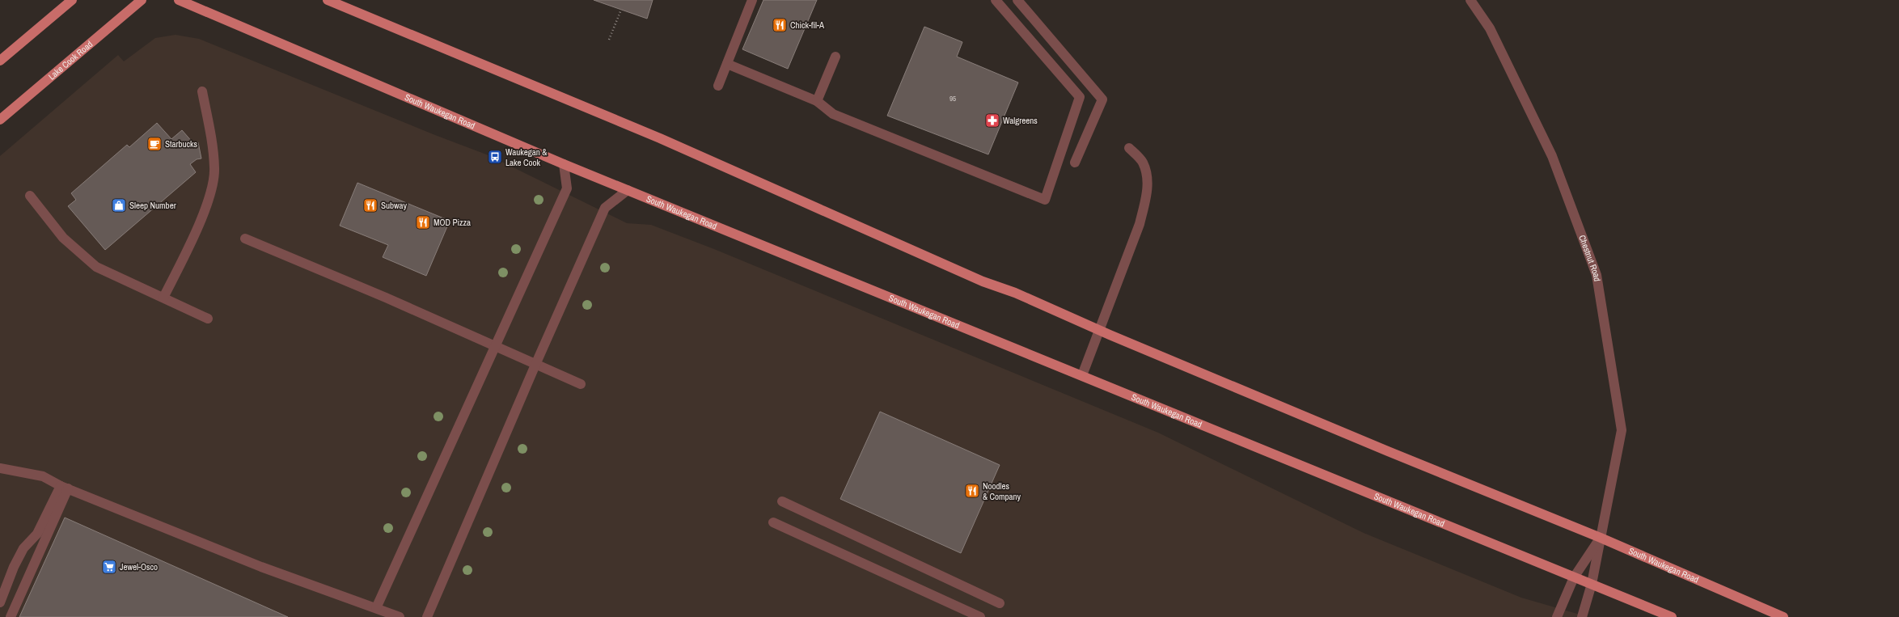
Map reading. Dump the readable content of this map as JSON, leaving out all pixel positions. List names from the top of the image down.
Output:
{
  "streets": {
    "main road": ["Lake Cook Road", "South Waukegan Road"],
    "street": ["Chestnut Road"]
  },
  "crossings": [
    ["South Waukegan Road", "Chestnut Road"]
  ],
  "places": {
    "restaurant": [
      "Chick-fil-A",
      "Subway",
      "MOD Pizza",
      "Noodles & Company"
    ],
    "pharmacy": ["Walgreens"],
    "cafe": ["Starbucks"],
    "bus stop": ["Waukegan & Lake Cook"],
    "shop": ["Sleep Number"],
    "supermarket": ["Jewel-Osco"]
  },
  "house_numbers": ["95"]
}
